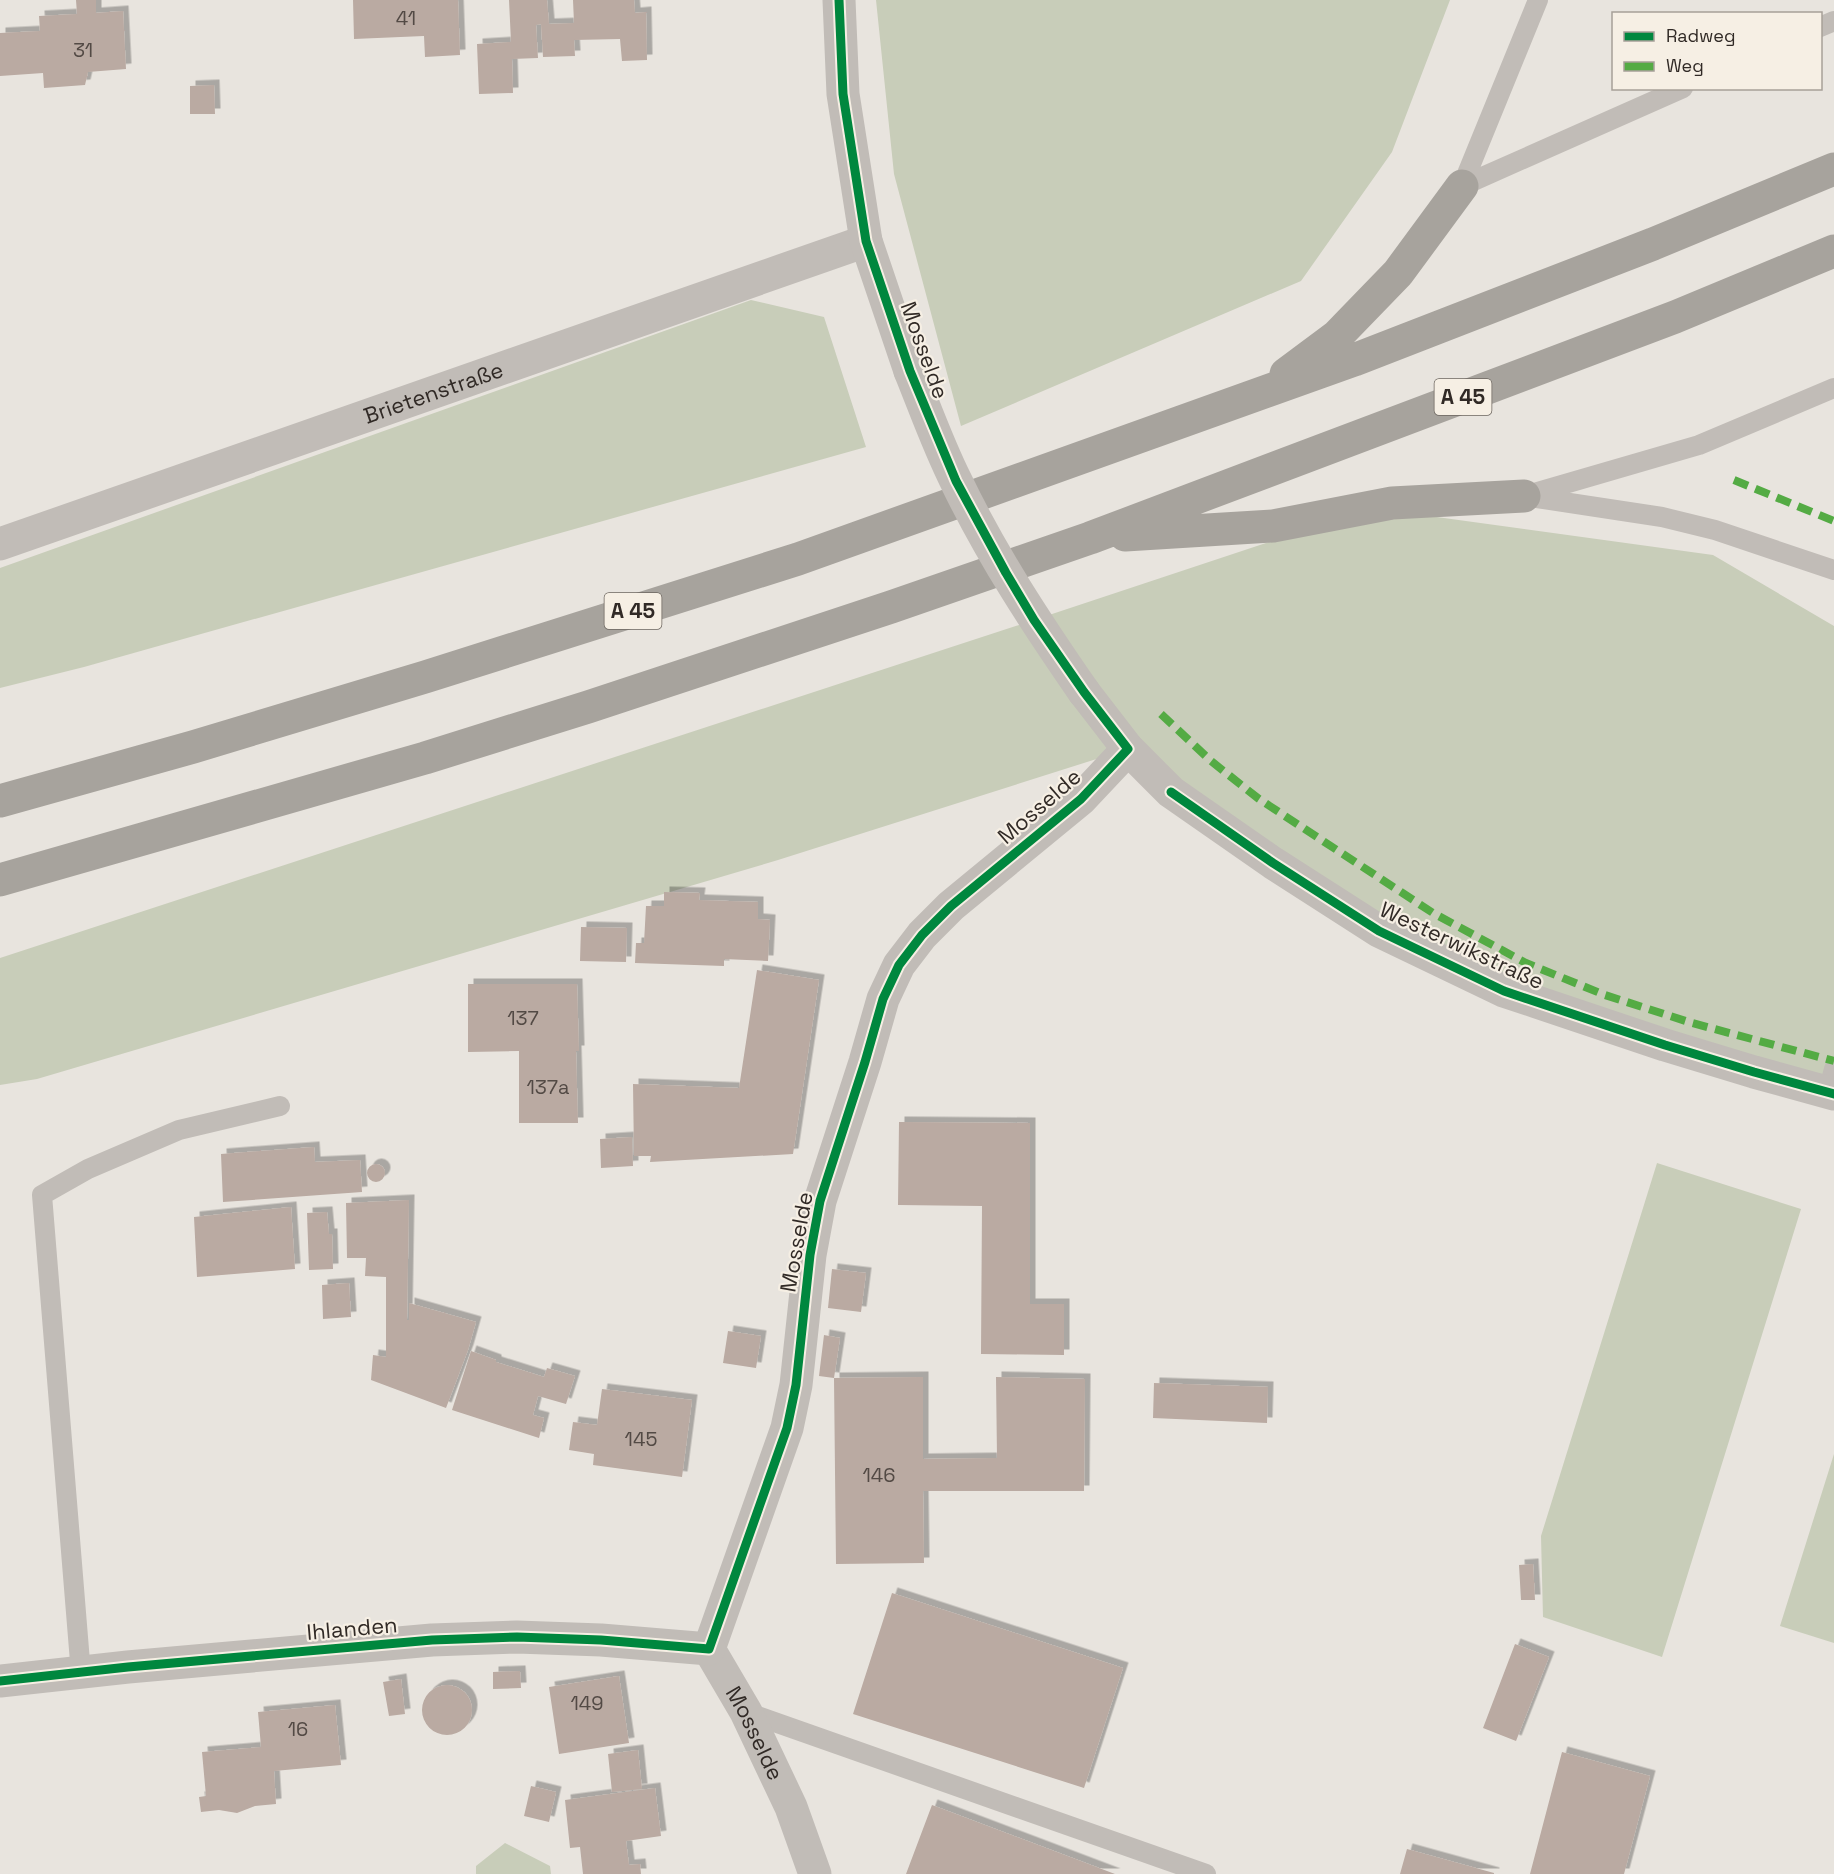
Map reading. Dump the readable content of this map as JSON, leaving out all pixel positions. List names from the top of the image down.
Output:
{
  "streets": {
    "highway": ["A 45"],
    "street": [
      "Mosselde",
      "Brietenstraße",
      "Westerwikstraße",
      "Ihlanden"
    ]
  },
  "crossings": [
    ["Mosselde", "Brietenstraße"],
    ["Mosselde", "Westerwikstraße"],
    ["Mosselde", "Ihlanden"]
  ],
  "house_numbers": [
    "41",
    "31",
    "137",
    "137a",
    "145",
    "146",
    "149",
    "16"
  ],
  "legend": ["Radweg", "Weg"]
}
